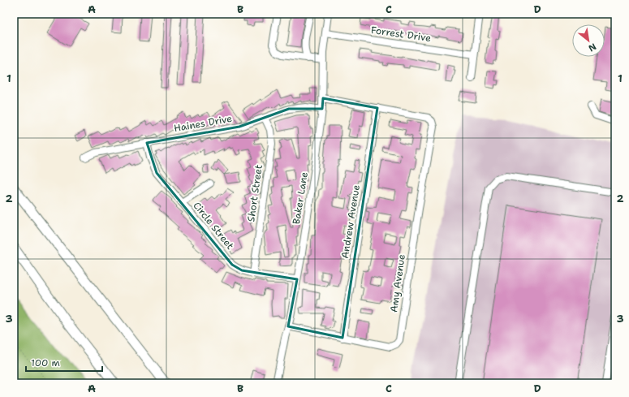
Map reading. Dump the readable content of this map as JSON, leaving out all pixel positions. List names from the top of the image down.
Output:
{
  "streets": {
    "street": [
      "Forrest Drive",
      "Haines Drive",
      "Short Street",
      "Baker Lane",
      "Andrew Avenue",
      "Circle Street",
      "Amy Avenue"
    ]
  },
  "crossings": [
    ["Forrest Drive", "Baker Lane"],
    ["Haines Drive", "Short Street"],
    ["Haines Drive", "Baker Lane"],
    ["Haines Drive", "Circle Street"],
    ["Short Street", "Circle Street"],
    ["Baker Lane", "Circle Street"],
    ["Baker Lane", "Amy Avenue"],
    ["Andrew Avenue", "Amy Avenue"]
  ],
  "scale_bar": "100 m",
  "north": "bottom right",
  "grid": {
    "columns": [
      "A",
      "B",
      "C",
      "D"
    ],
    "rows": ["1", "2", "3"]
  }
}
